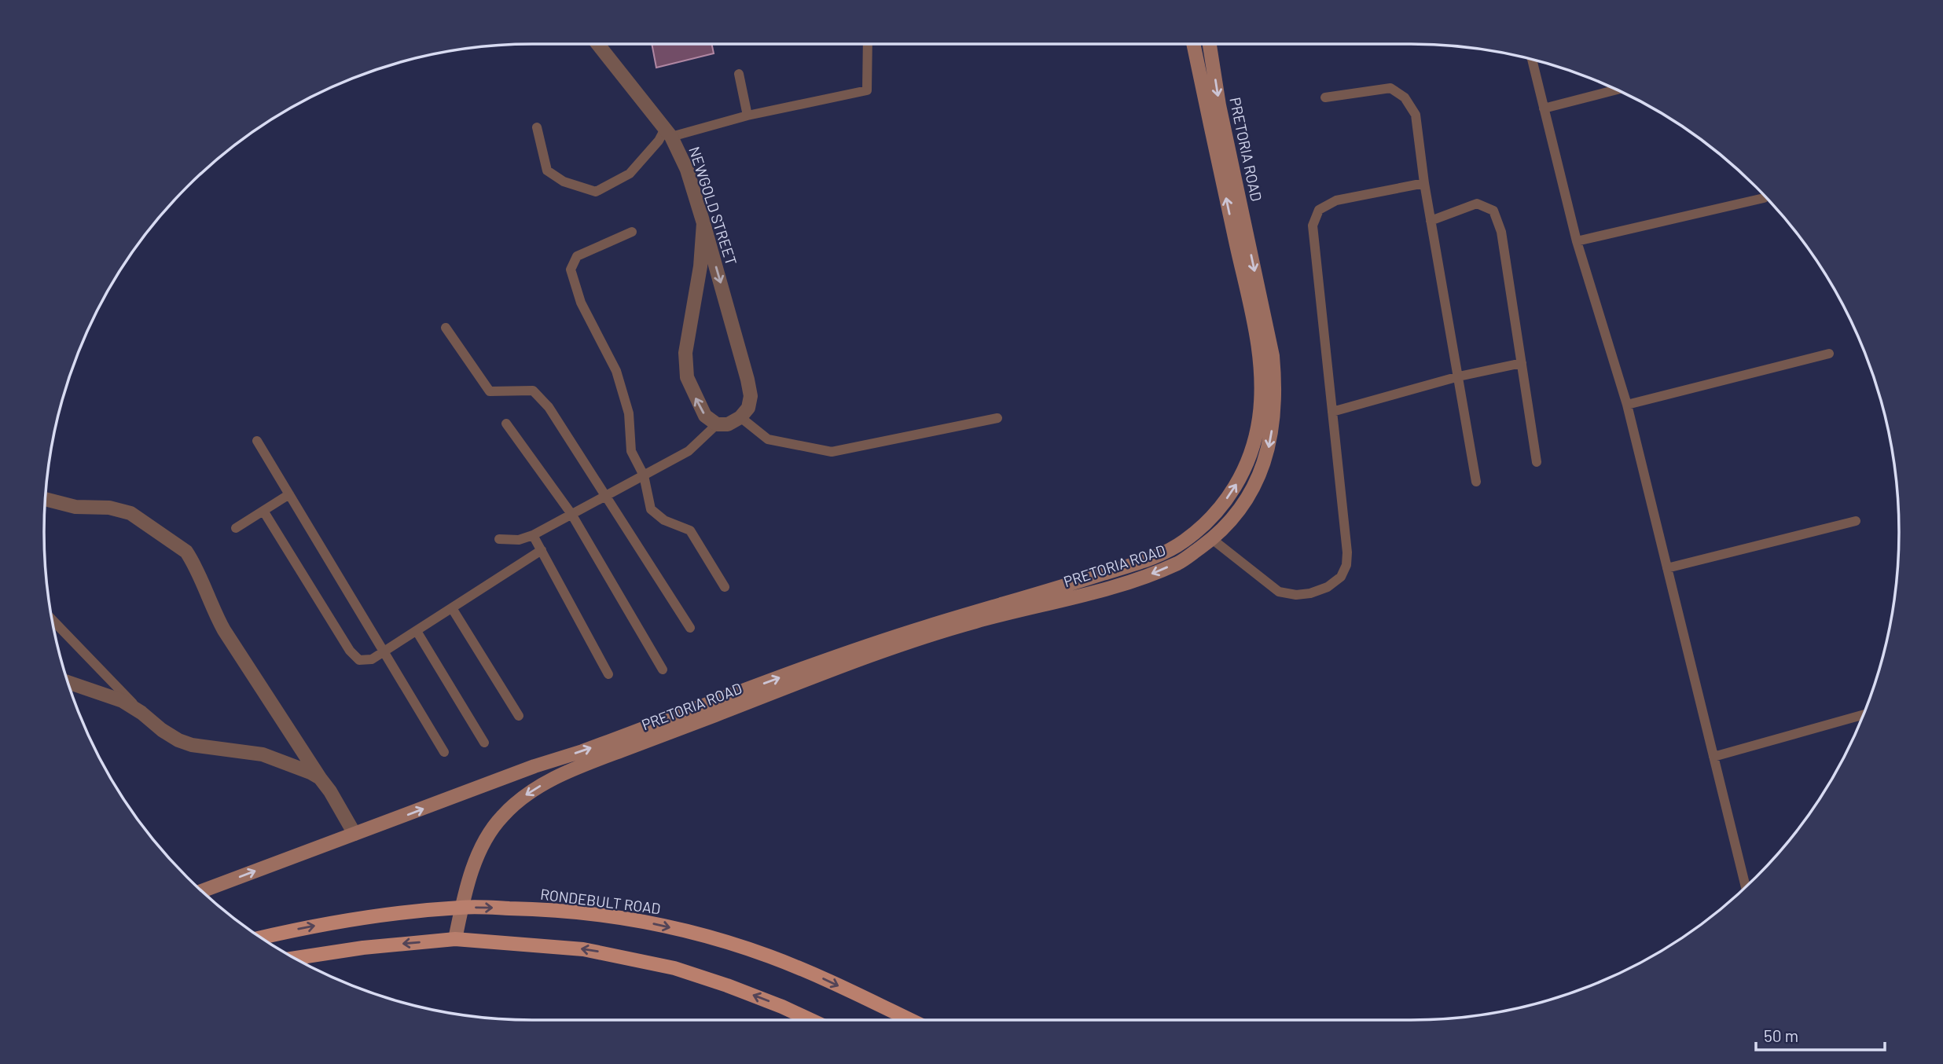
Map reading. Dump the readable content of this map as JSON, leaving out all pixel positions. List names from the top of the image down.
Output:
{
  "streets": {
    "main road": ["RONDEBULT ROAD"],
    "street": ["PRETORIA ROAD", "NEWGOLD STREET"]
  },
  "scale_bar": "50 m"
}
